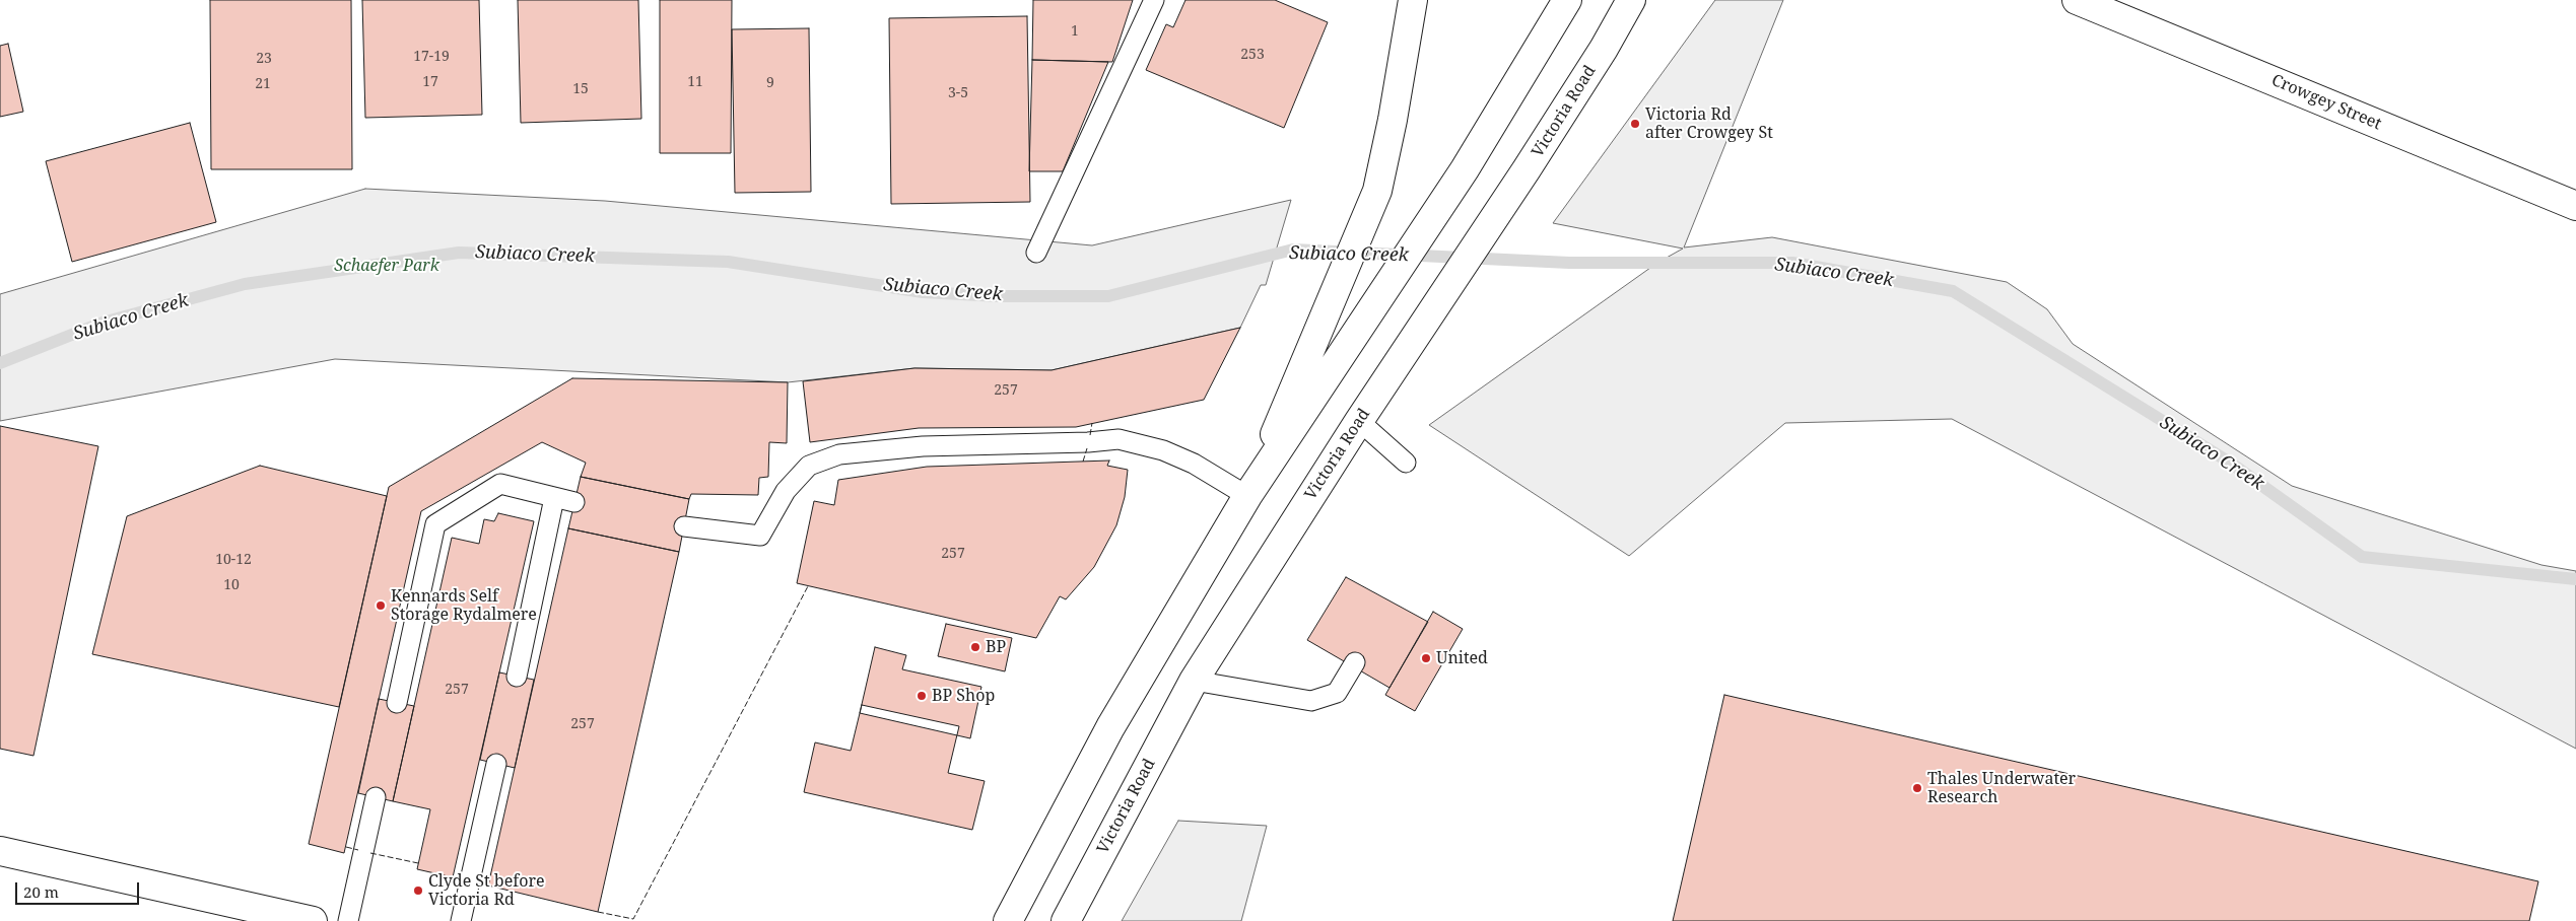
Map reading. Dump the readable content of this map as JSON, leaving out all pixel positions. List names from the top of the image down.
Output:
{
  "streets": {
    "main road": ["Crowgey Street", "Victoria Road"]
  },
  "water": ["Subiaco Creek"],
  "parks": ["Schaefer Park"],
  "places": [
    "Victoria Rd after Crowgey St",
    "Kennards Self Storage Rydalmere",
    "BP",
    "United",
    "BP Shop",
    "Thales Underwater Research",
    "Clyde St before Victoria Rd"
  ],
  "house_numbers": [
    "1",
    "253",
    "17-19",
    "23",
    "17",
    "11",
    "9",
    "21",
    "15",
    "3-5",
    "257",
    "257",
    "10-12",
    "10",
    "257",
    "257"
  ],
  "scale_bar": "20 m"
}
